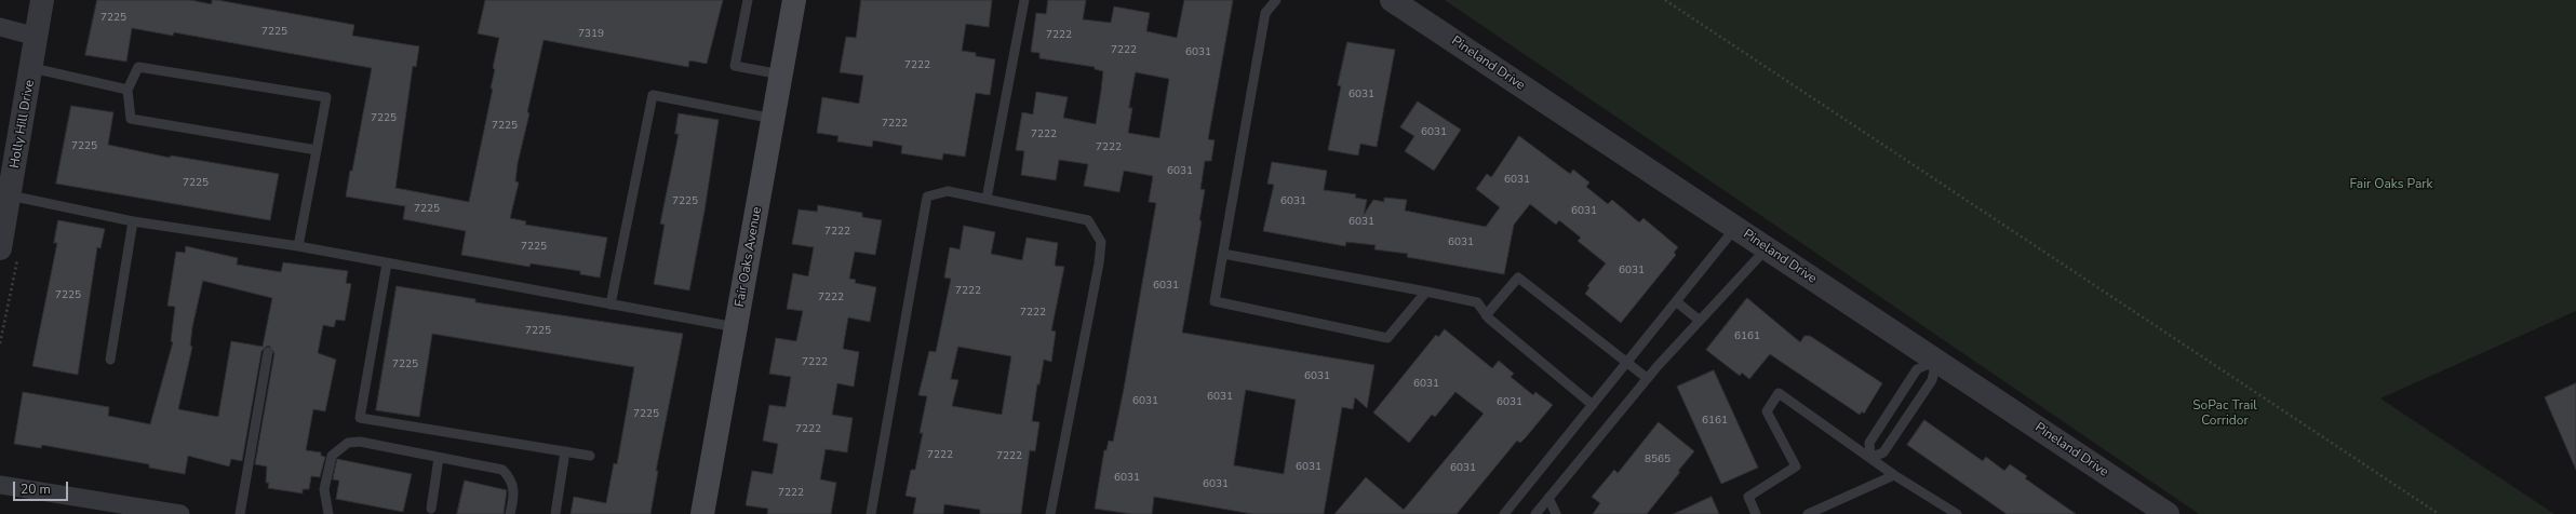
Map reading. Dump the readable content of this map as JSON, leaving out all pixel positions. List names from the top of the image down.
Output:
{
  "streets": {
    "main road": ["Fair Oaks Avenue"],
    "street": ["Pineland Drive", "Holly Hill Drive"]
  },
  "parks": ["Fair Oaks Park", "SoPac Trail Corridor"],
  "house_numbers": [
    "7225",
    "7225",
    "7319",
    "7222",
    "7222",
    "6031",
    "7222",
    "6031",
    "7225",
    "7222",
    "7225",
    "6031",
    "7222",
    "7225",
    "7222",
    "6031",
    "6031",
    "7225",
    "7225",
    "6031",
    "7225",
    "6031",
    "6031",
    "7222",
    "6031",
    "7225",
    "6031",
    "6031",
    "7222",
    "7225",
    "7222",
    "7222",
    "7225",
    "6161",
    "7222",
    "7225",
    "6031",
    "6031",
    "6031",
    "6031",
    "6031",
    "7225",
    "6161",
    "7222",
    "7222",
    "7222",
    "8565",
    "6031",
    "6031",
    "6031",
    "6031",
    "7222"
  ],
  "scale_bar": "20 m"
}
